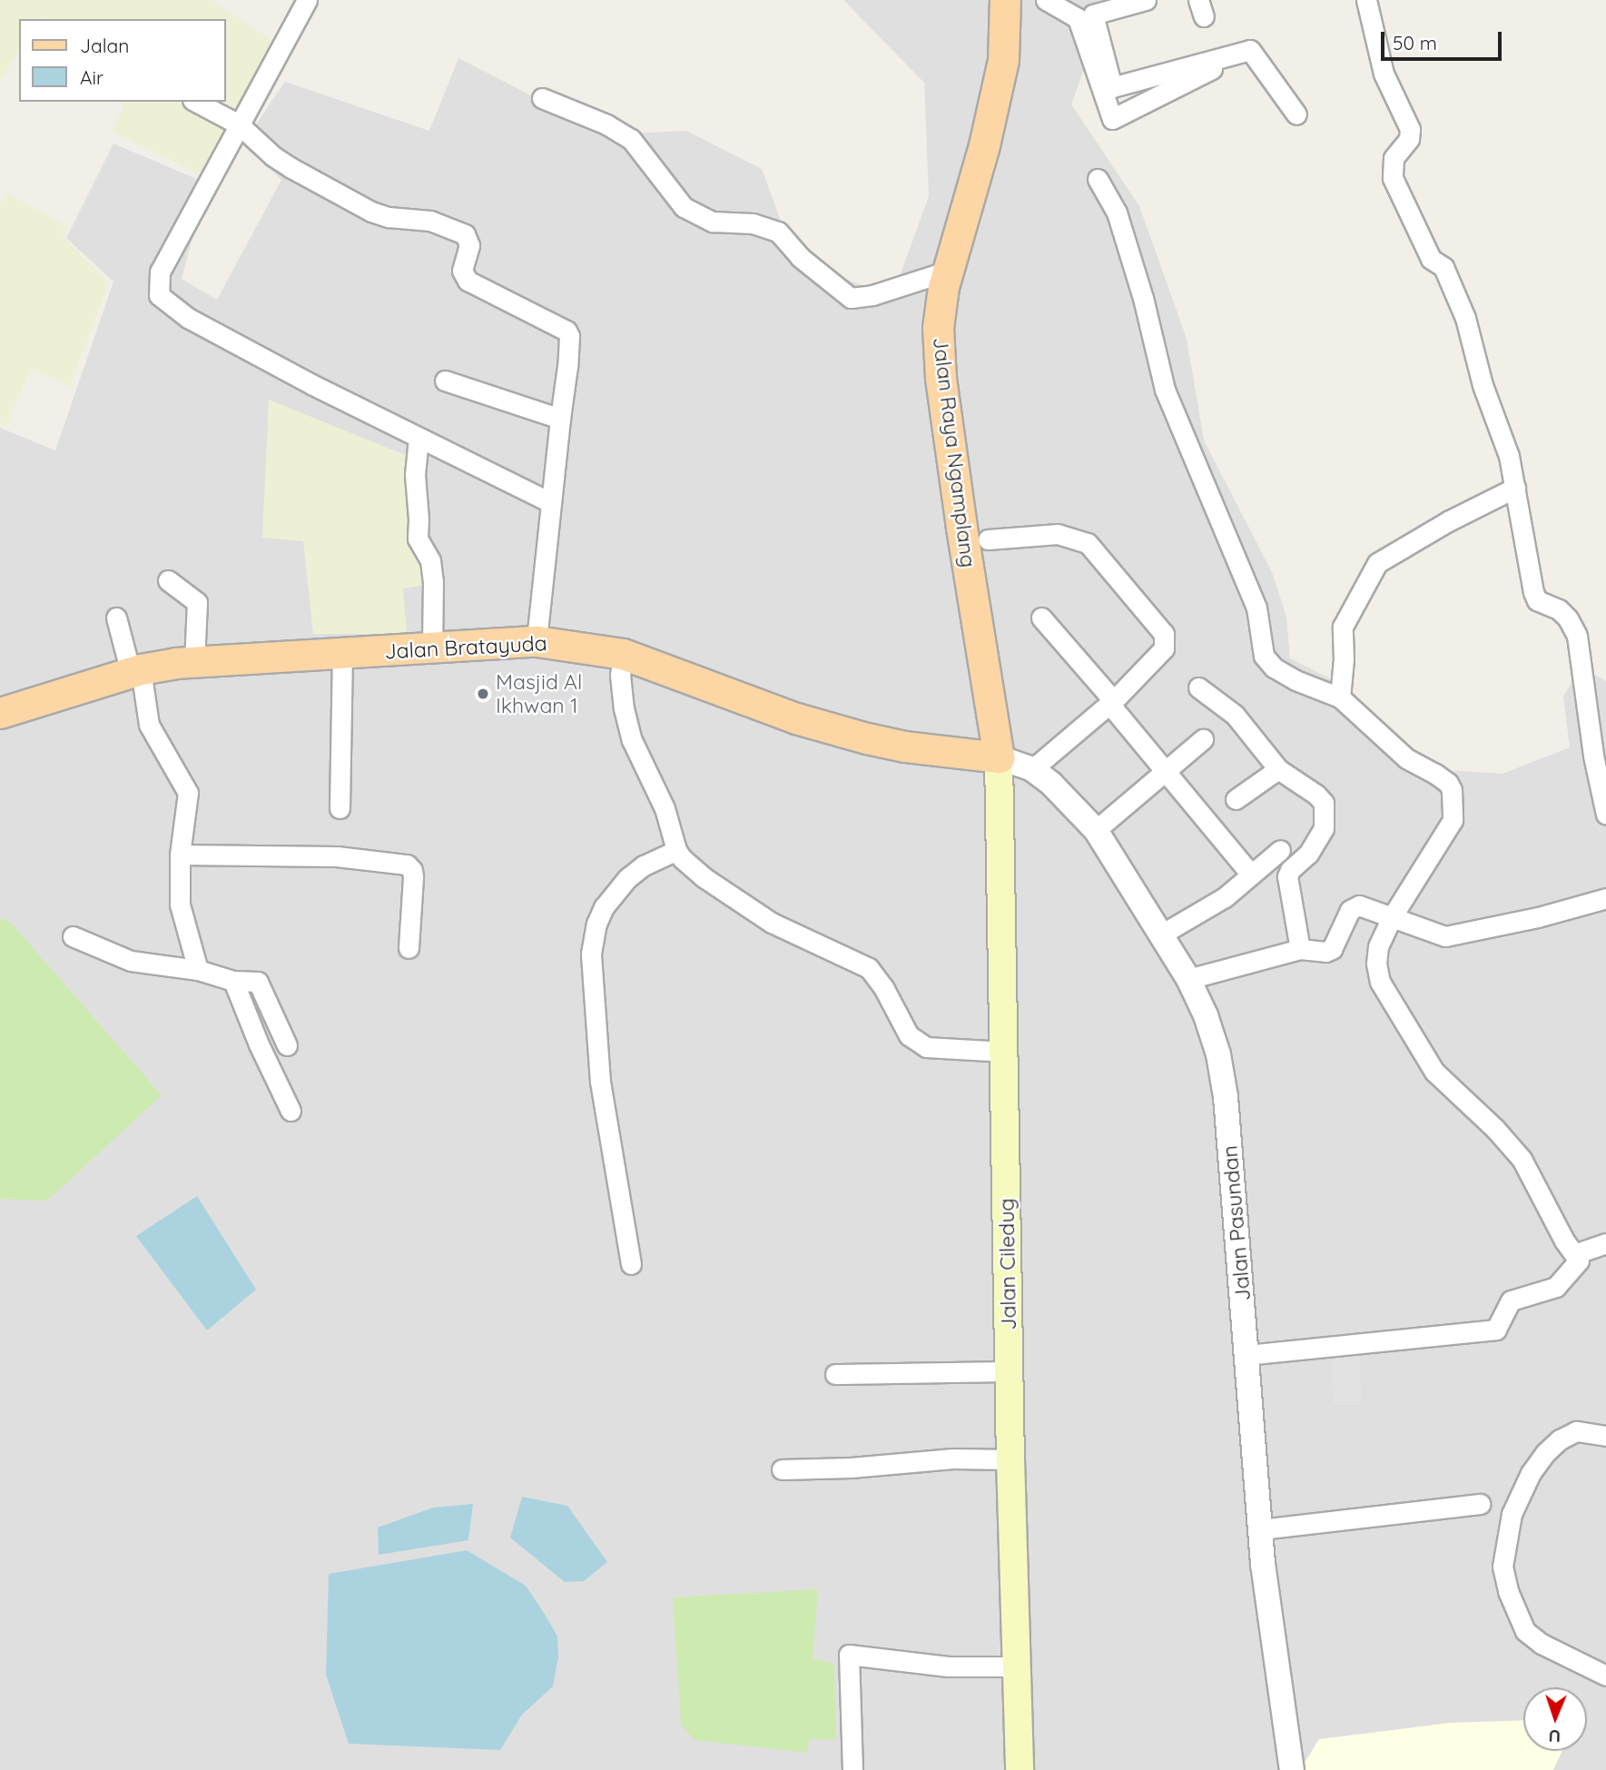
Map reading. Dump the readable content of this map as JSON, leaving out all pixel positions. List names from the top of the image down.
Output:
{
  "streets": {
    "main road": ["Jalan Raya Ngamplang", "Jalan Bratayuda", "Jalan Ciledug"],
    "street": ["Jalan Pasundan"]
  },
  "crossings": [
    ["Jalan Raya Ngamplang", "Jalan Bratayuda"],
    ["Jalan Raya Ngamplang", "Jalan Pasundan"],
    ["Jalan Raya Ngamplang", "Jalan Ciledug"],
    ["Jalan Bratayuda", "Jalan Pasundan"],
    ["Jalan Bratayuda", "Jalan Ciledug"],
    ["Jalan Pasundan", "Jalan Ciledug"]
  ],
  "places": ["Masjid Al Ikhwan 1"],
  "legend": ["Jalan", "Air"],
  "scale_bar": "50 m",
  "north": "bottom"
}
